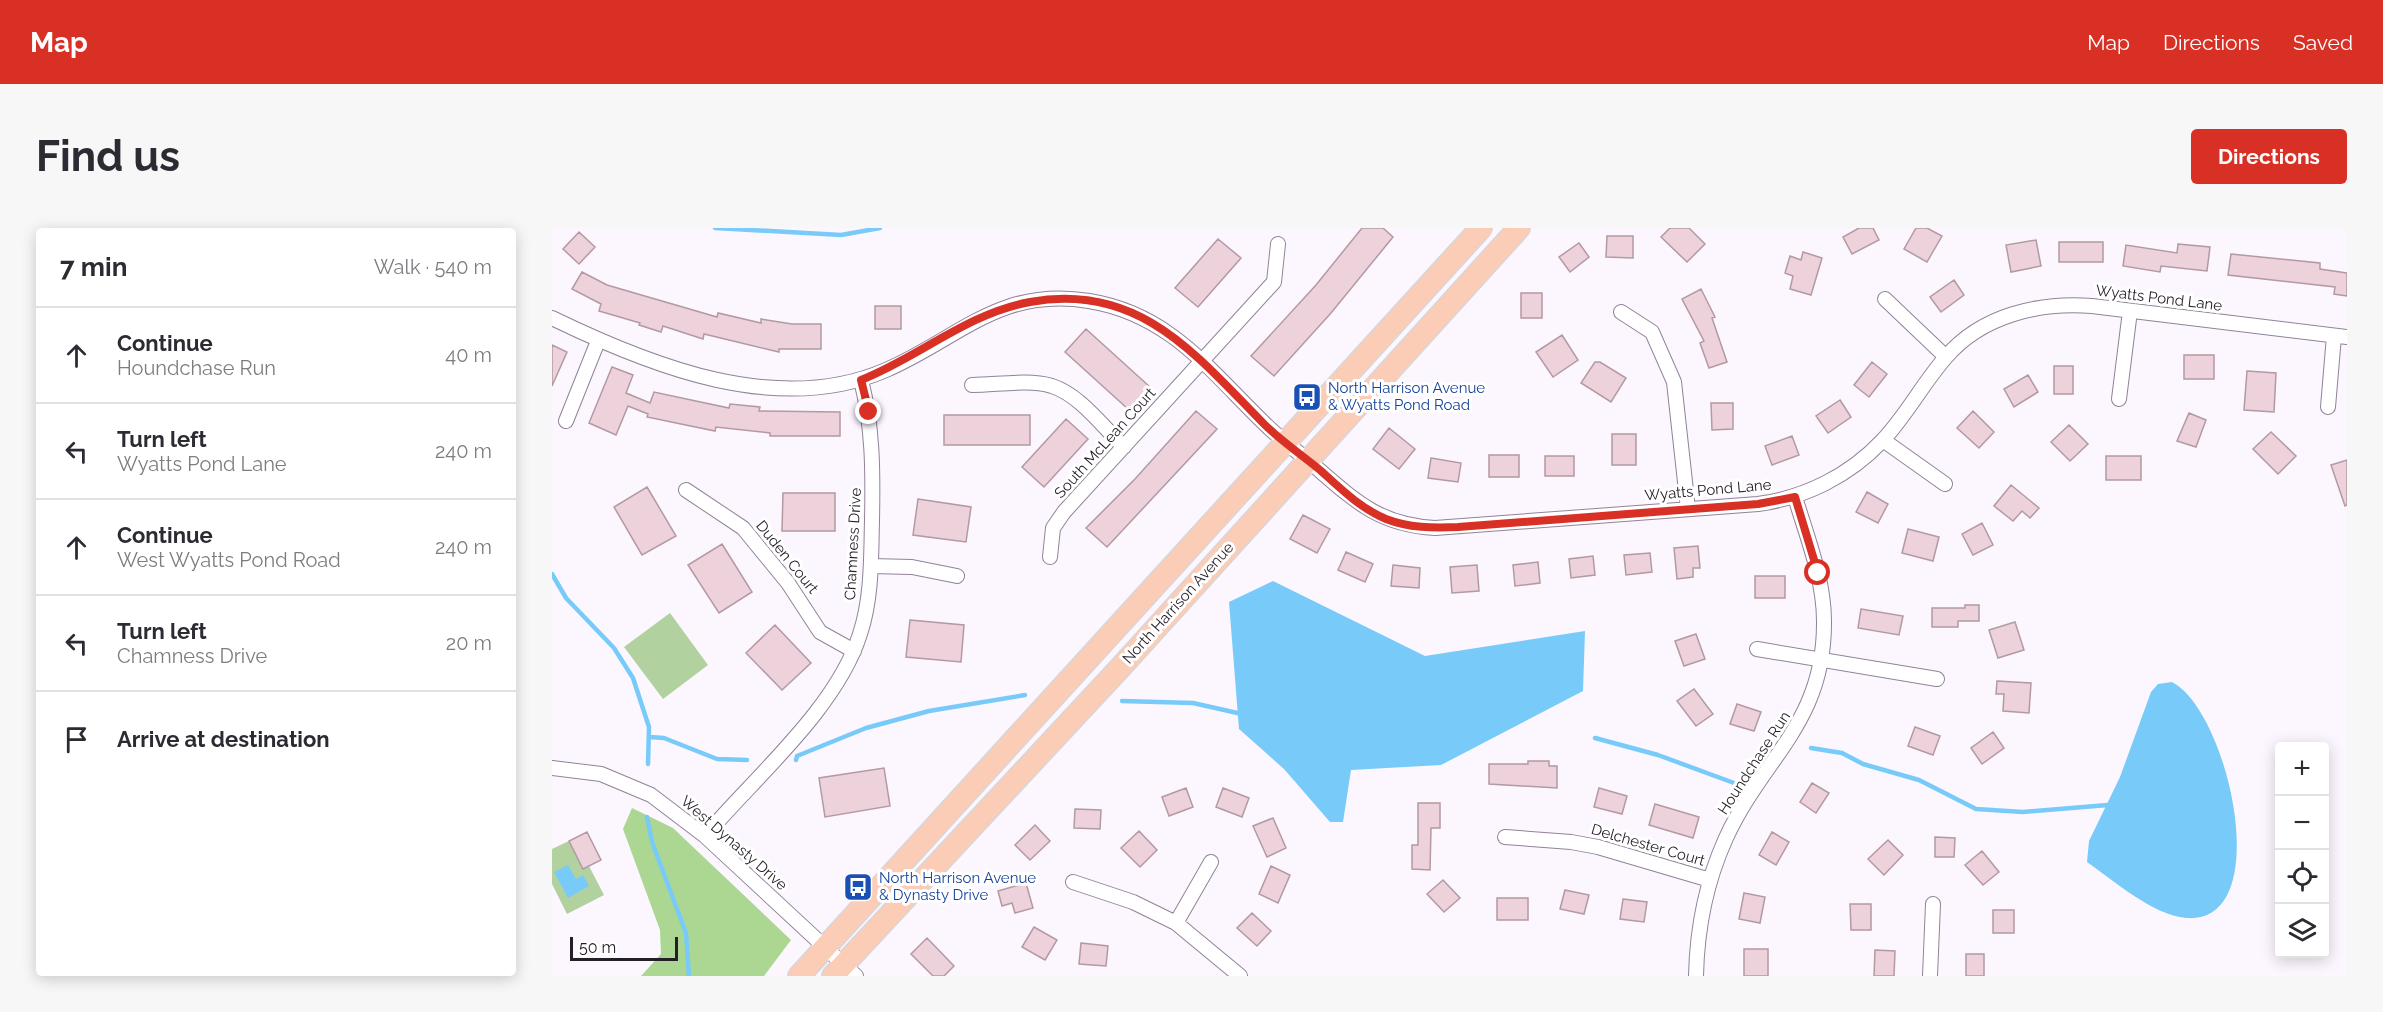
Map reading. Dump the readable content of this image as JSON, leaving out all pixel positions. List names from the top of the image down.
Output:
{
  "streets": {
    "main road": ["North Harrison Avenue"],
    "street": [
      "Wyatts Pond Lane",
      "South McLean Court",
      "Chamness Drive",
      "Duden Court",
      "Houndchase Run",
      "West Dynasty Drive",
      "Delchester Court"
    ]
  },
  "crossings": [
    ["Wyatts Pond Lane", "South McLean Court"],
    ["Wyatts Pond Lane", "Chamness Drive"],
    ["Wyatts Pond Lane", "North Harrison Avenue"],
    ["Wyatts Pond Lane", "Houndchase Run"],
    ["Chamness Drive", "Duden Court"],
    ["Chamness Drive", "West Dynasty Drive"],
    ["North Harrison Avenue", "West Dynasty Drive"],
    ["Houndchase Run", "Delchester Court"]
  ],
  "places": {
    "bus stop": ["North Harrison Avenue & Wyatts Pond Road", "North Harrison Avenue & Dynasty Drive"]
  },
  "scale_bar": "50 m",
  "page": {
    "header": "Map",
    "nav": ["Map", "Directions", "Saved"],
    "buttons": "Directions",
    "title": "Find us",
    "heading": ["7 min", "Walk · 540 m"],
    "list": [
      ["Continue", "Houndchase Run", "40 m"],
      ["Turn left", "Wyatts Pond Lane", "240 m"],
      ["Continue", "West Wyatts Pond Road", "240 m"],
      ["Turn left", "Chamness Drive", "20 m"],
      "Arrive at destination"
    ],
    "map_buttons": ["+", "−"],
    "scale": "50 m"
  }
}
